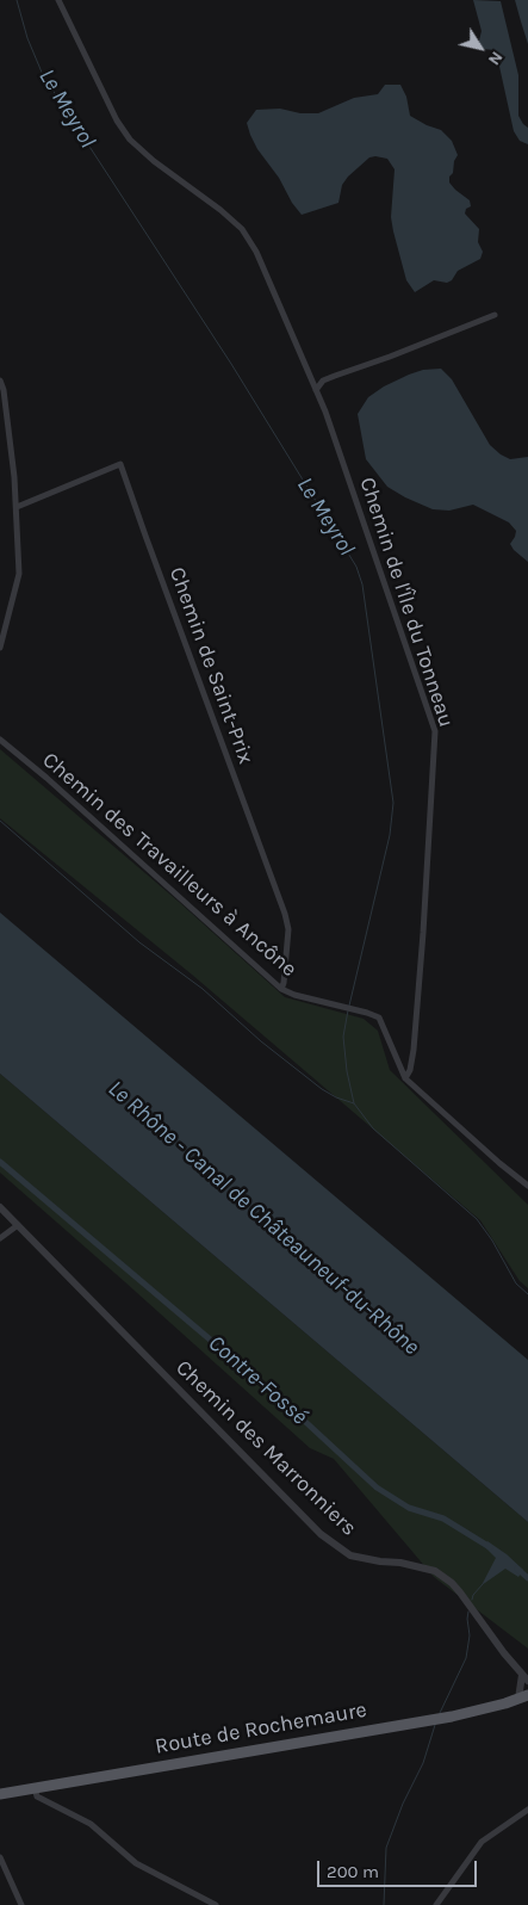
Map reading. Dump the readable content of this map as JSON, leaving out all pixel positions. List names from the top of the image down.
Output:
{
  "streets": {
    "main road": ["Route de Rochemaure"],
    "street": [
      "Chemin de l'Île du Tonneau",
      "Chemin de Saint-Prix",
      "Chemin des Travailleurs à Ancône",
      "Chemin des Marronniers"
    ]
  },
  "crossings": [
    ["Chemin de l'Île du Tonneau", "Chemin des Travailleurs à Ancône"],
    ["Chemin de Saint-Prix", "Chemin des Travailleurs à Ancône"]
  ],
  "water": ["Le Meyrol", "Le Rhône - Canal de Châteauneuf-du-Rhône", "Contre-Fossé"],
  "scale_bar": "200 m",
  "north": "bottom right"
}
